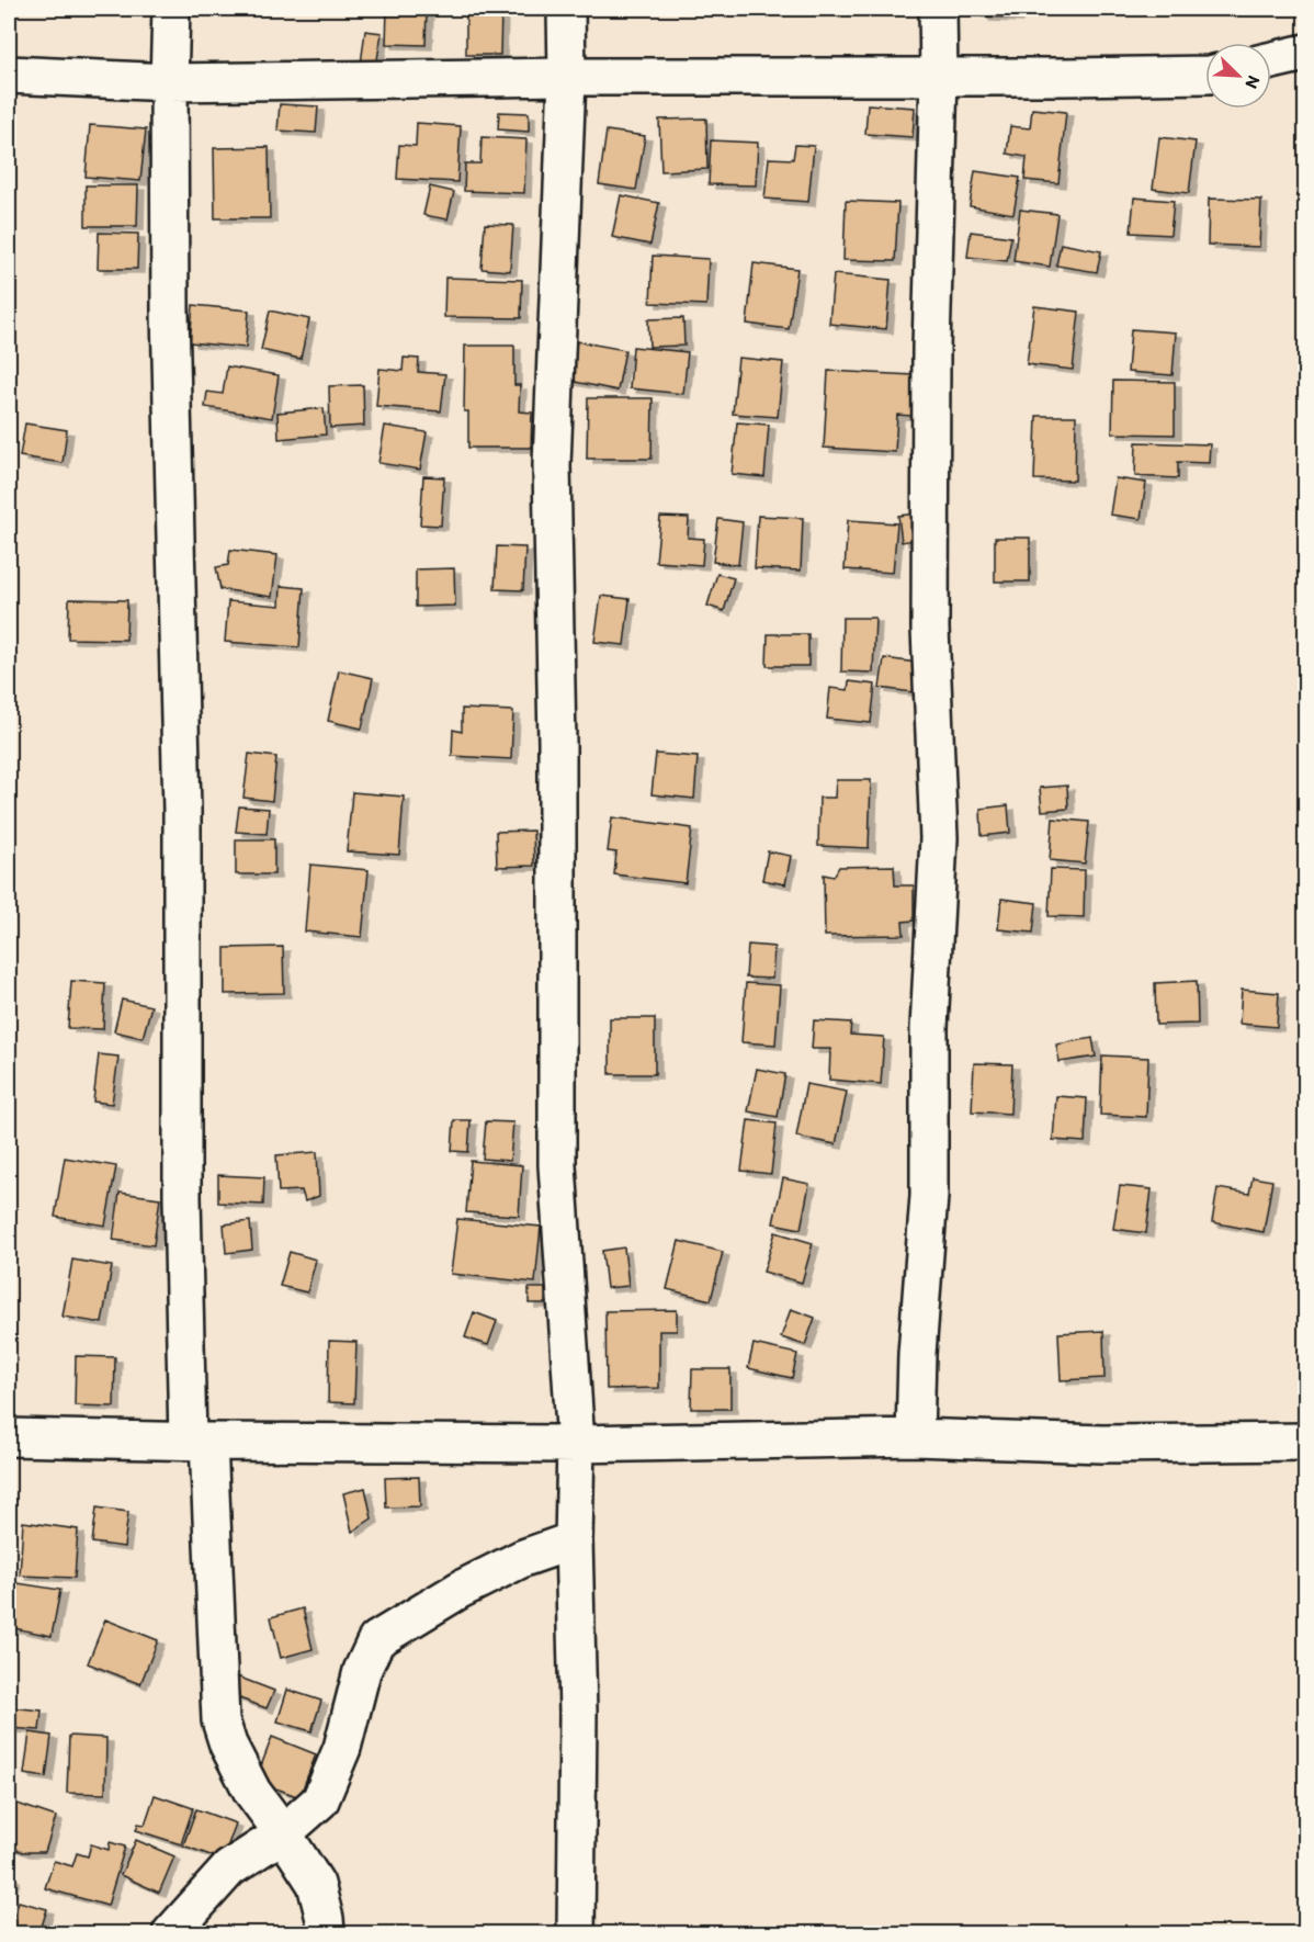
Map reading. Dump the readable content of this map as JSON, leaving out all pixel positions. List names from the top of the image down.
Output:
{
  "north": "bottom right"
}
